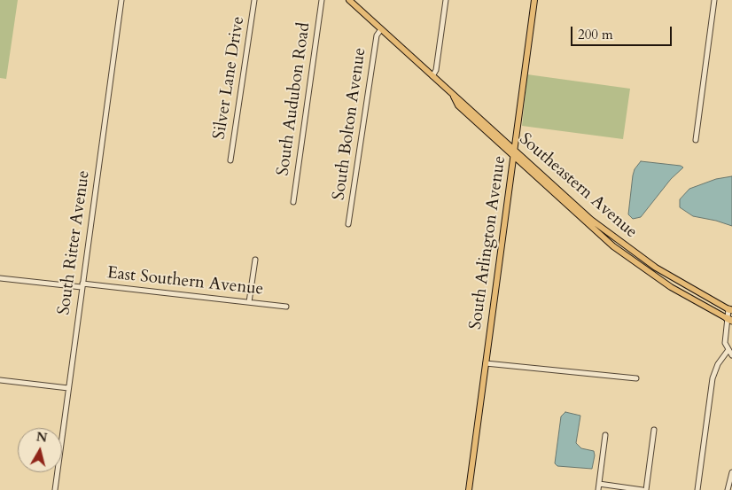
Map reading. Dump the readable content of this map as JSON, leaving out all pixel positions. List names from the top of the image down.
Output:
{
  "streets": {
    "main road": ["Southeastern Avenue", "South Arlington Avenue"],
    "street": [
      "Silver Lane Drive",
      "South Audubon Road",
      "South Bolton Avenue",
      "South Ritter Avenue",
      "East Southern Avenue"
    ]
  },
  "crossings": [
    ["South Bolton Avenue", "Southeastern Avenue"],
    ["Southeastern Avenue", "South Arlington Avenue"],
    ["South Ritter Avenue", "East Southern Avenue"]
  ],
  "scale_bar": "200 m",
  "north": "top"
}
